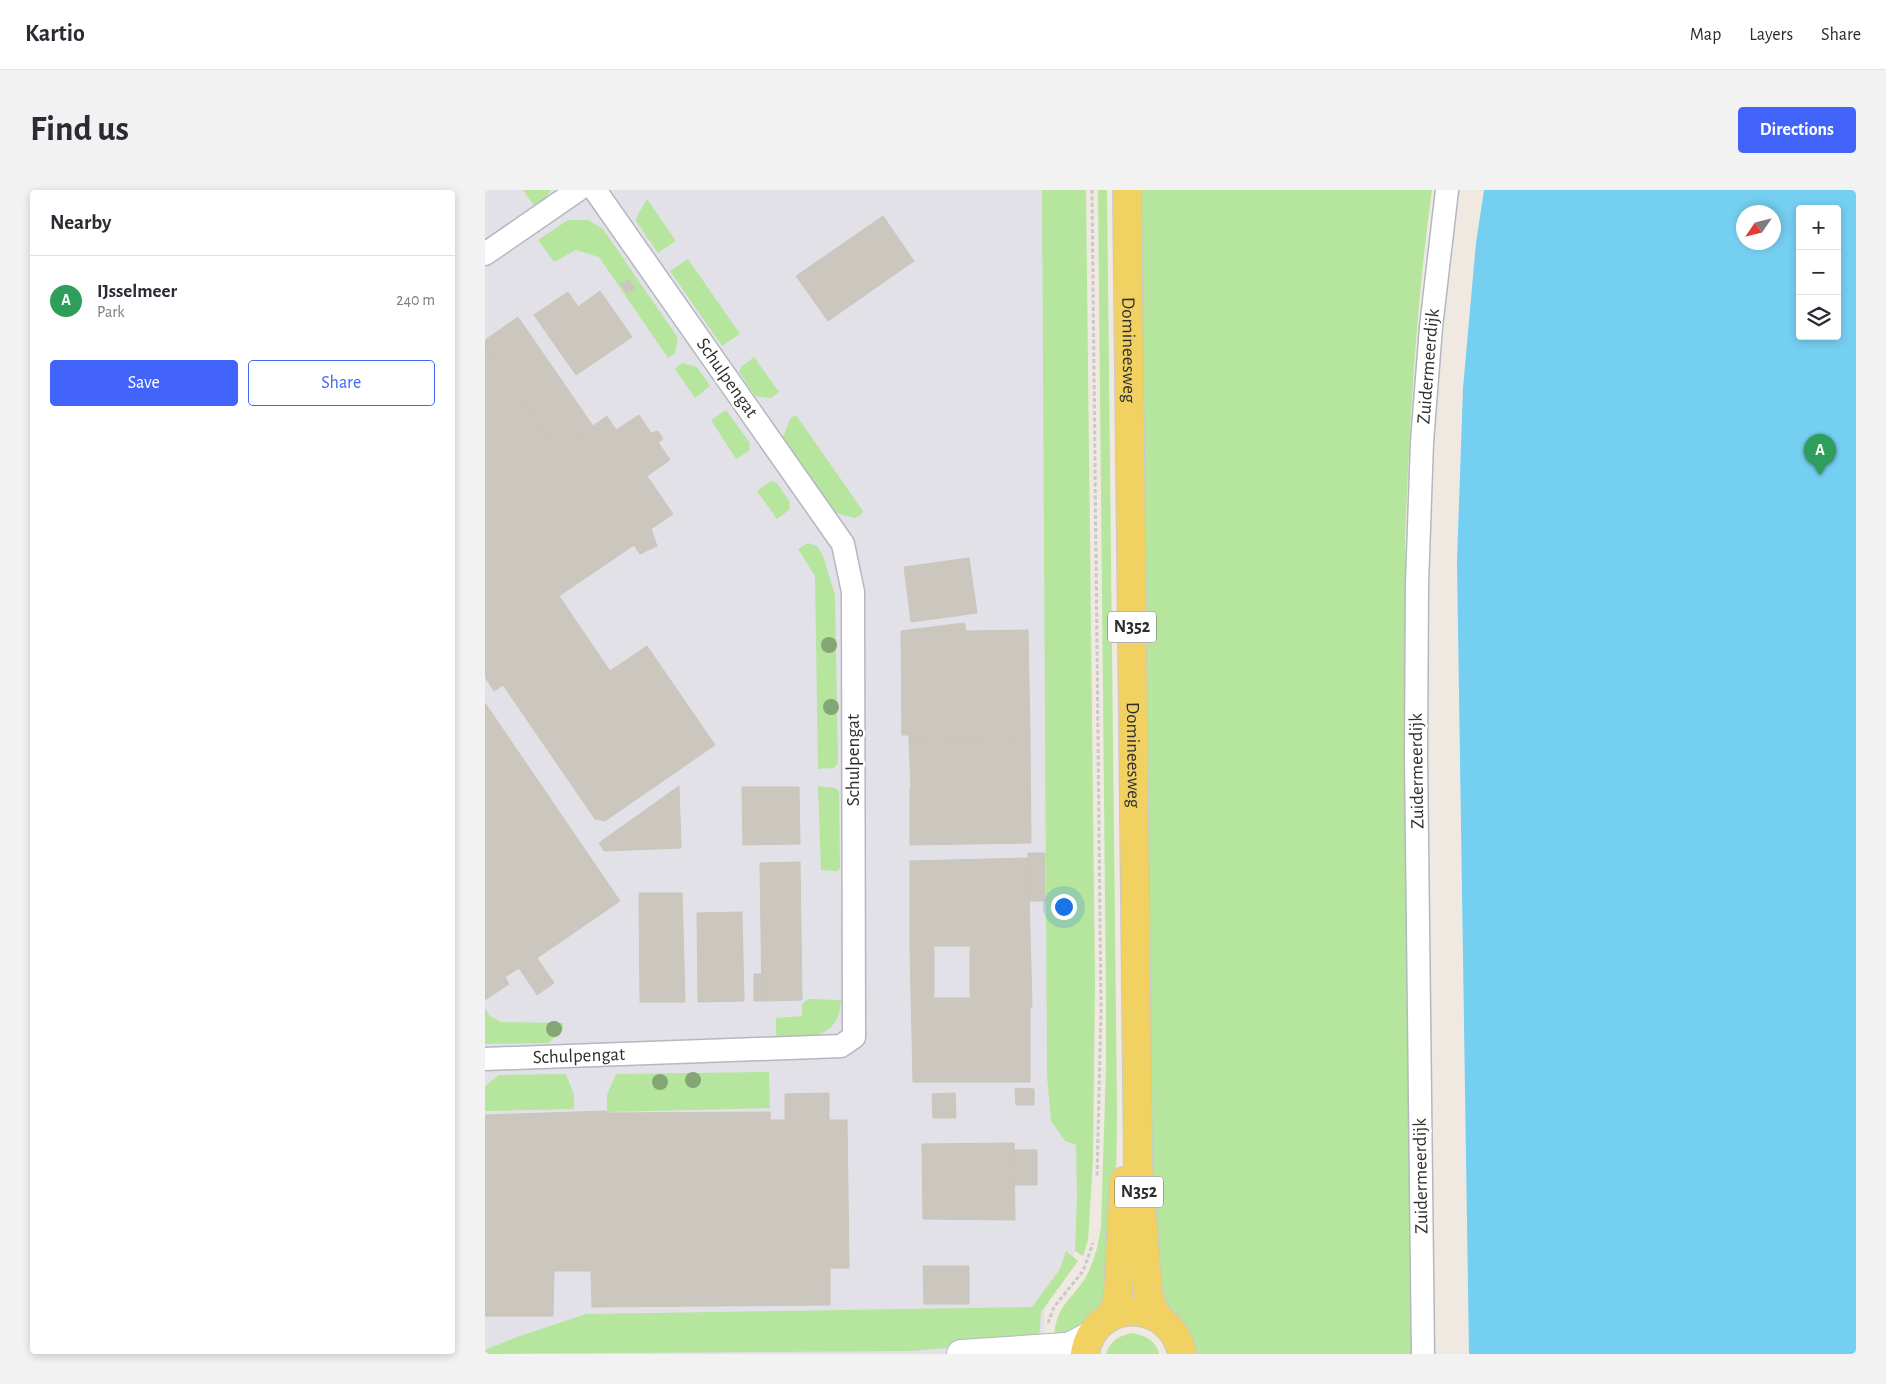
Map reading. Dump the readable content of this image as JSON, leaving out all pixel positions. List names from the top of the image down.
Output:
{
  "streets": {
    "main road": ["Domineesweg", "N352"],
    "street": ["Zuidermeerdijk", "Schulpengat"]
  },
  "crossings": [
    ["Domineesweg", "N352"]
  ],
  "north": "bottom left",
  "page": {
    "header": "Kartio",
    "nav": ["Map", "Layers", "Share"],
    "buttons": [
      "Directions",
      ["Save", "Share"]
    ],
    "title": "Find us",
    "heading": "Nearby",
    "map_buttons": ["+", "−"],
    "list": [
      {
        "mark": "A",
        "name": "IJsselmeer",
        "note": "Park",
        "value": "240 m"
      }
    ],
    "pins": "A"
  }
}
